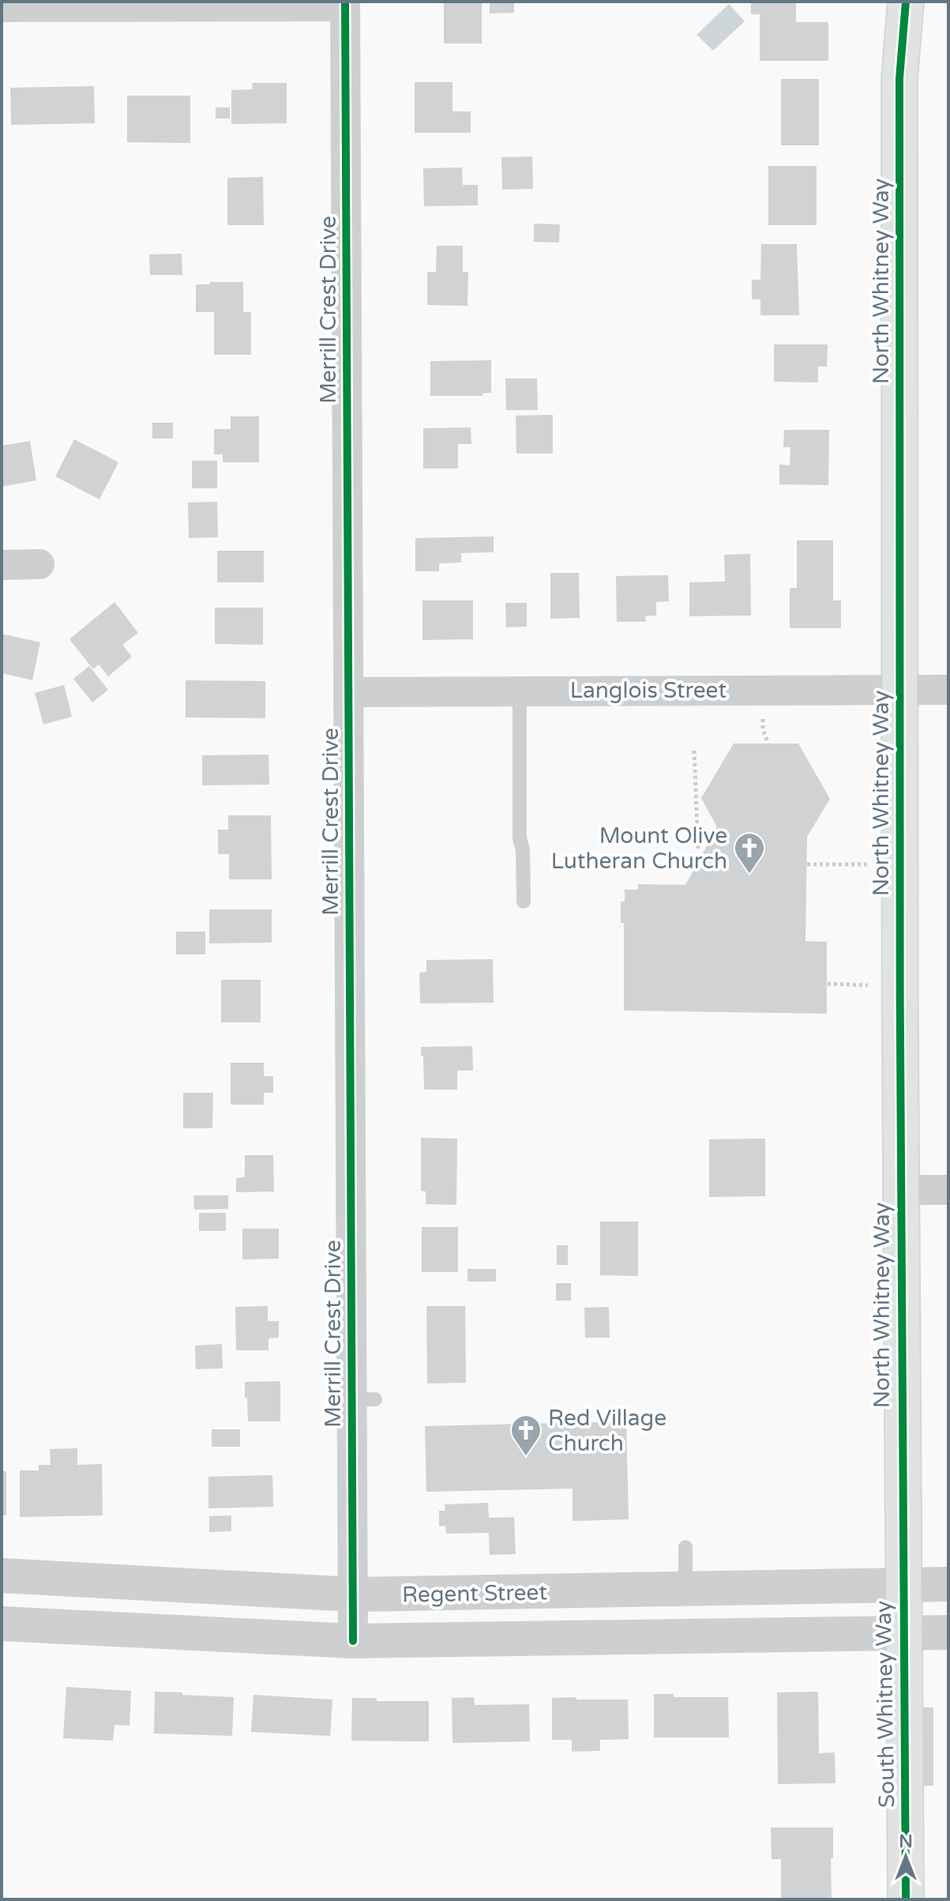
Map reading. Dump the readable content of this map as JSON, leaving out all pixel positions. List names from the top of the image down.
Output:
{
  "streets": {
    "main road": ["North Whitney Way", "South Whitney Way"],
    "street": ["Merrill Crest Drive", "Langlois Street", "Regent Street"]
  },
  "crossings": [
    ["North Whitney Way", "Langlois Street"],
    ["North Whitney Way", "Regent Street"],
    ["North Whitney Way", "South Whitney Way"],
    ["Merrill Crest Drive", "Langlois Street"],
    ["Merrill Crest Drive", "Regent Street"],
    ["Regent Street", "South Whitney Way"]
  ],
  "places": {
    "church": ["Mount Olive Lutheran Church", "Red Village Church"]
  },
  "north": "top"
}
